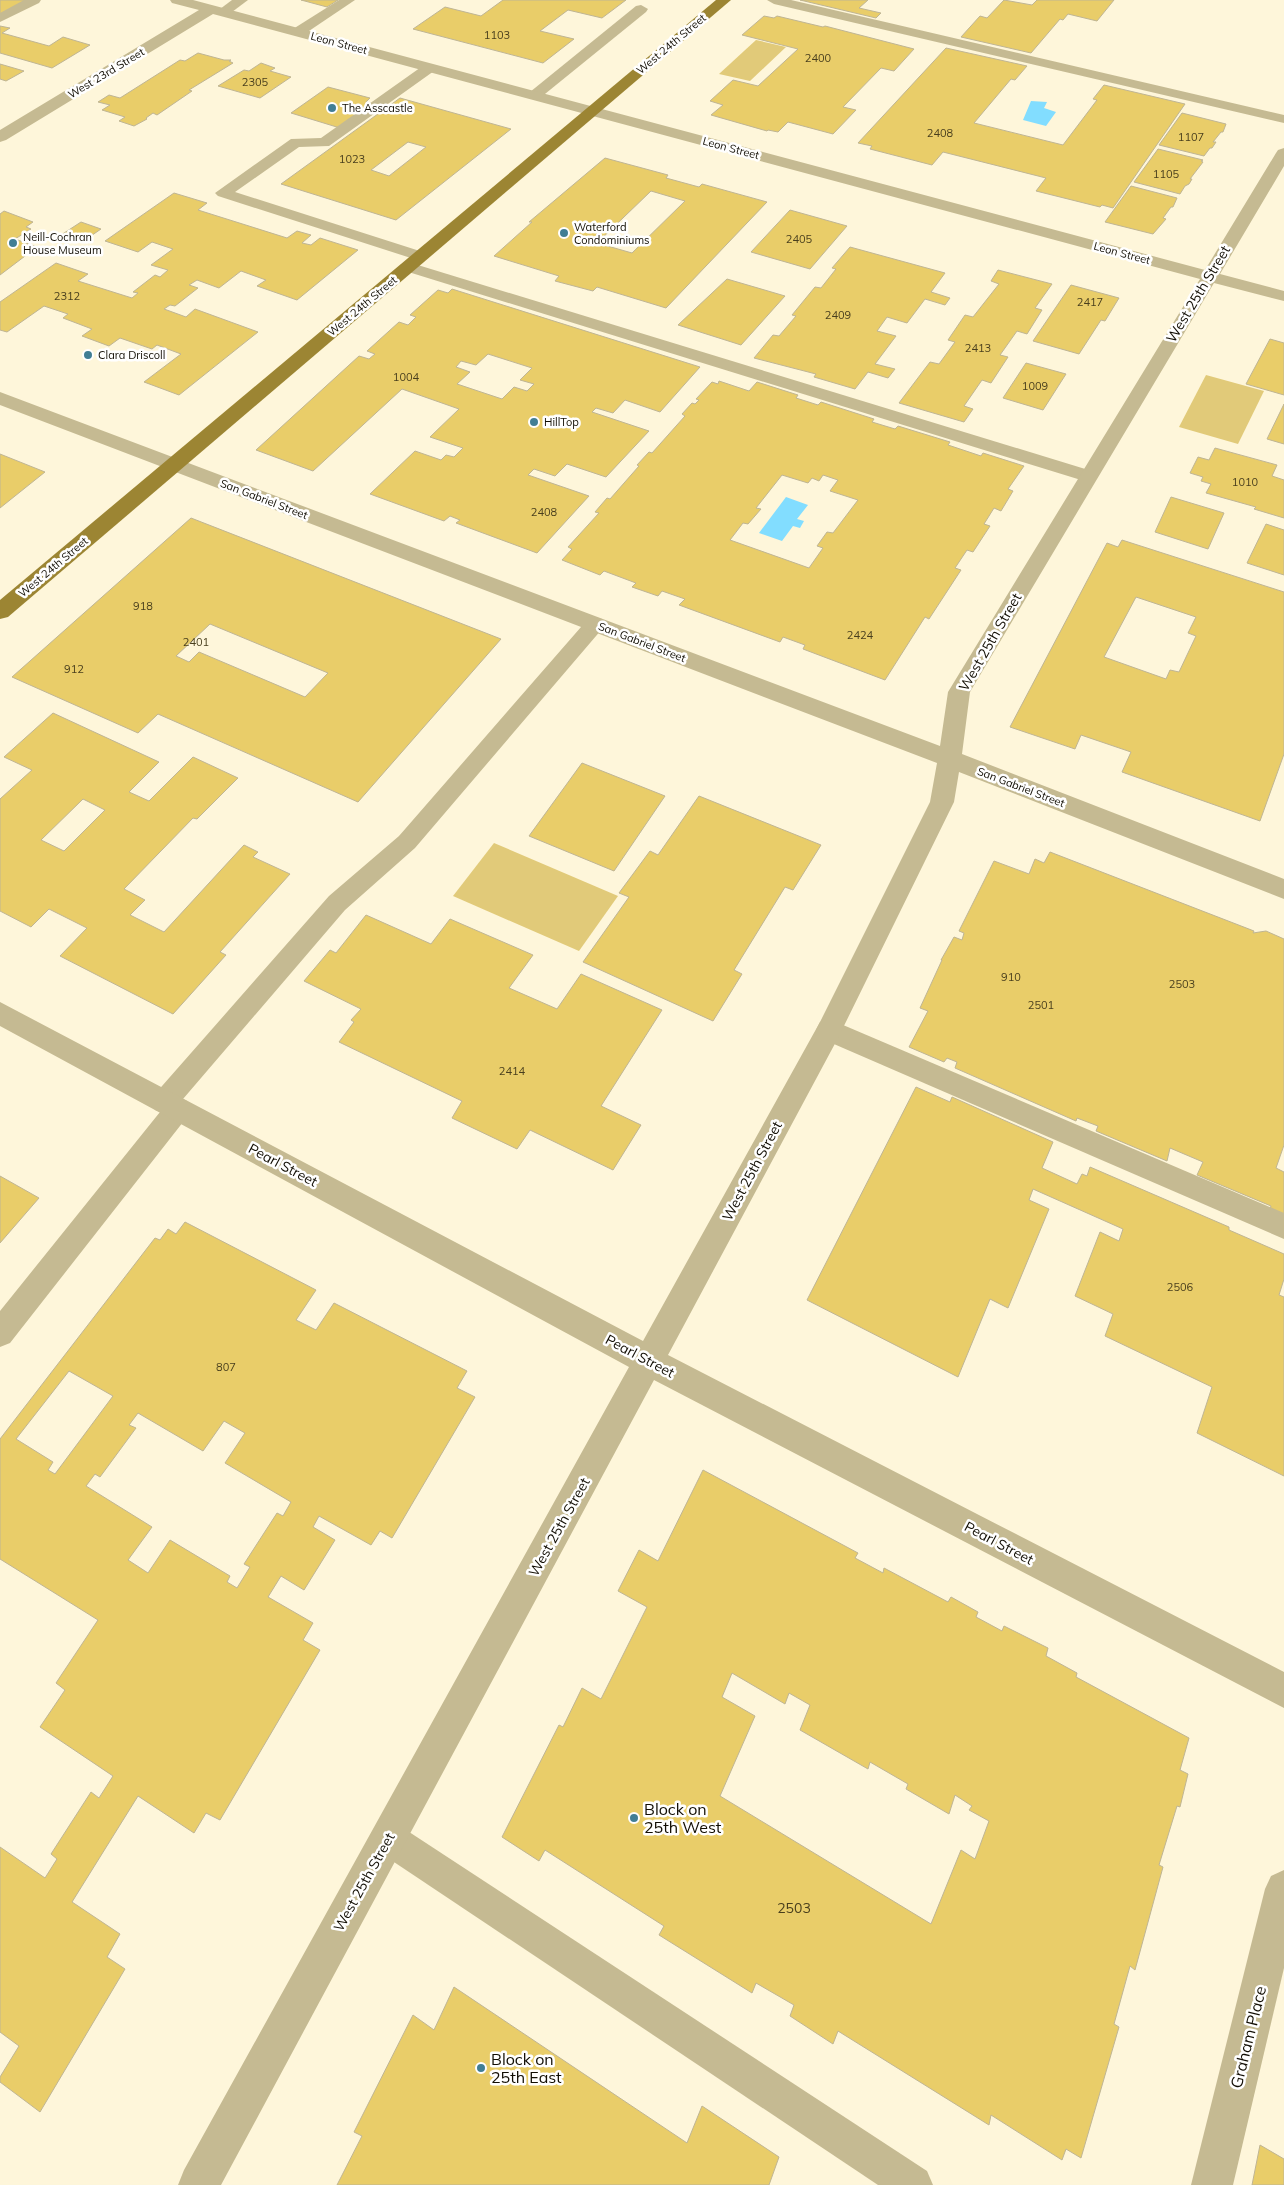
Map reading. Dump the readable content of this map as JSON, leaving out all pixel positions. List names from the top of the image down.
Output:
{
  "streets": {
    "main road": ["West 24th Street"],
    "street": [
      "Leon Street",
      "West 23rd Street",
      "West 25th Street",
      "San Gabriel Street",
      "Pearl Street",
      "Graham Place"
    ]
  },
  "crossings": [
    ["Leon Street", "West 24th Street"],
    ["Leon Street", "West 23rd Street"],
    ["Leon Street", "West 25th Street"],
    ["West 24th Street", "San Gabriel Street"],
    ["West 25th Street", "San Gabriel Street"],
    ["West 25th Street", "Pearl Street"]
  ],
  "places": [
    "The Asscastle",
    "Waterford Condominiums",
    "Neill-Cochran House Museum",
    "Clara Driscoll",
    "HillTop",
    "Block on 25th West",
    "Block on 25th East"
  ],
  "house_numbers": [
    "1103",
    "2400",
    "2305",
    "2408",
    "1107",
    "1023",
    "1105",
    "2405",
    "2312",
    "2417",
    "2409",
    "2413",
    "1004",
    "1009",
    "1010",
    "2408",
    "918",
    "2424",
    "2401",
    "912",
    "910",
    "2503",
    "2501",
    "2414",
    "2506",
    "807",
    "2503"
  ]
}
